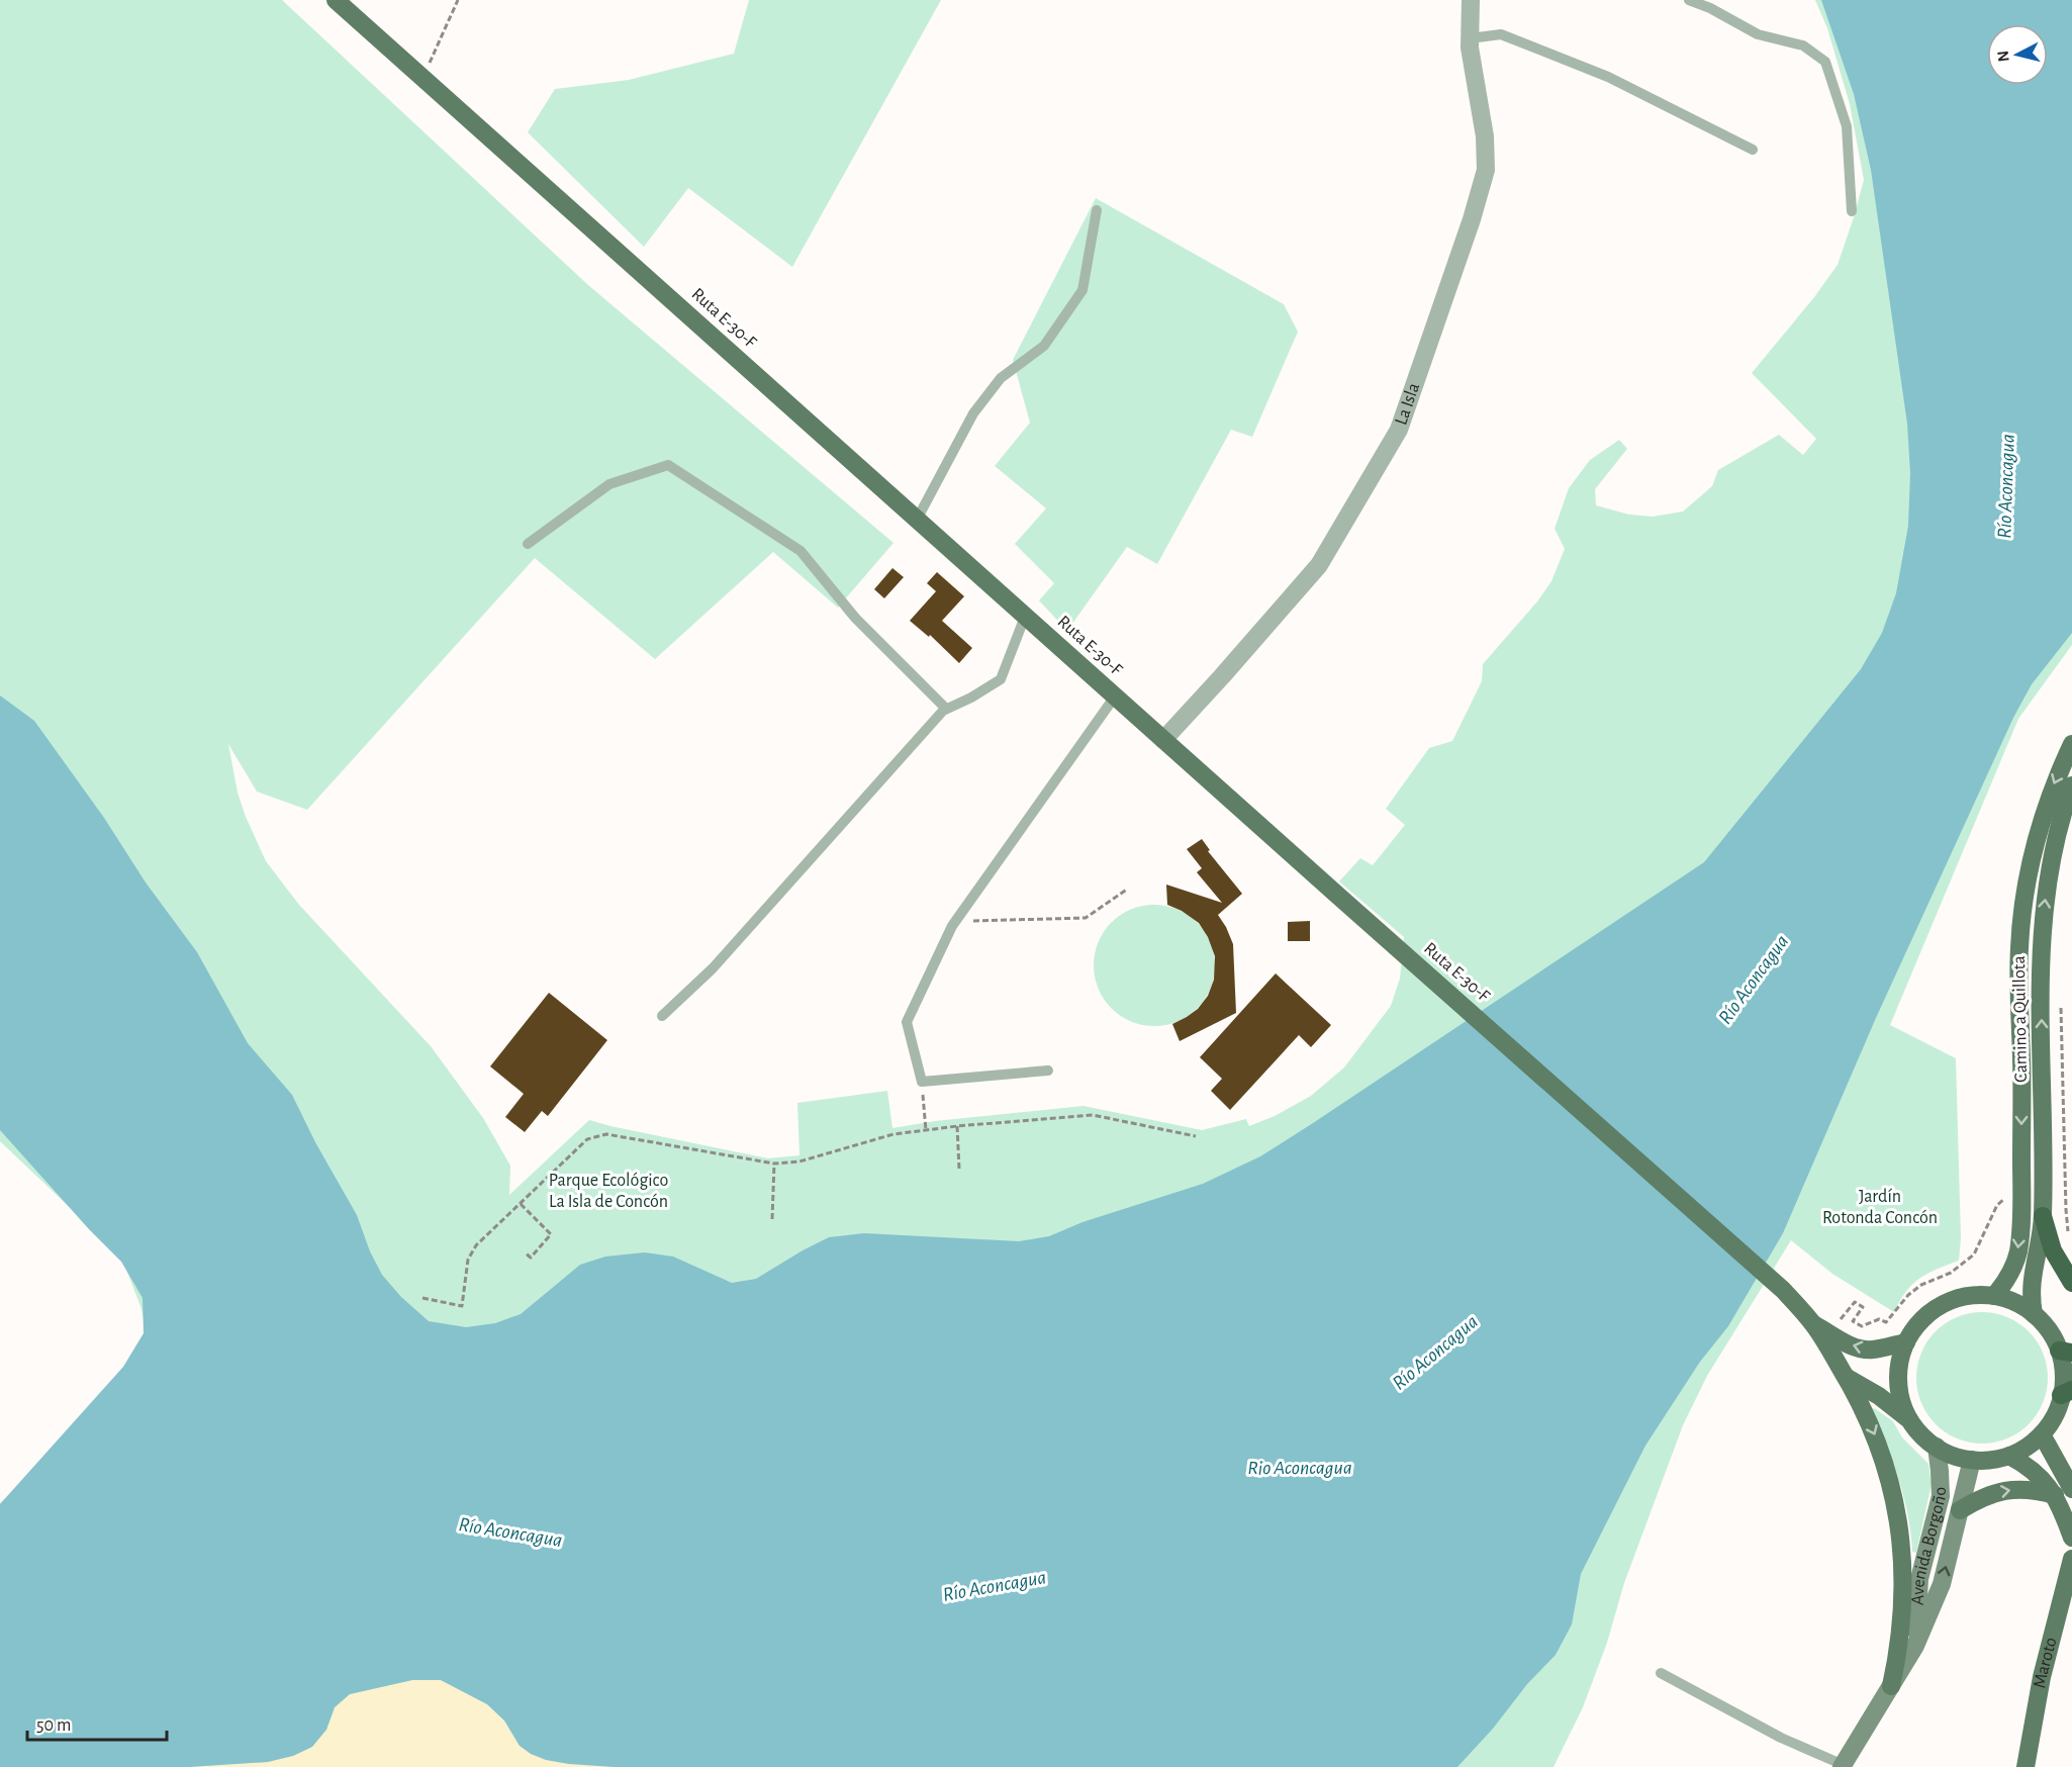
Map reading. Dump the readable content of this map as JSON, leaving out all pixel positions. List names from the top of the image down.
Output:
{
  "streets": {
    "main road": [
      "Ruta E-30-F",
      "Camino a Quillota",
      "Avenida Borgoño",
      "Maroto"
    ],
    "street": ["La Isla"]
  },
  "crossings": [
    ["Ruta E-30-F", "La Isla"],
    ["Ruta E-30-F", "Camino a Quillota"],
    ["Ruta E-30-F", "Avenida Borgoño"],
    ["Camino a Quillota", "Avenida Borgoño"]
  ],
  "water": ["Río Aconcagua", "Rio Aconcagua"],
  "parks": ["Parque Ecológico La Isla de Concón", "Jardín Rotonda Concón"],
  "scale_bar": "50 m",
  "north": "left"
}
